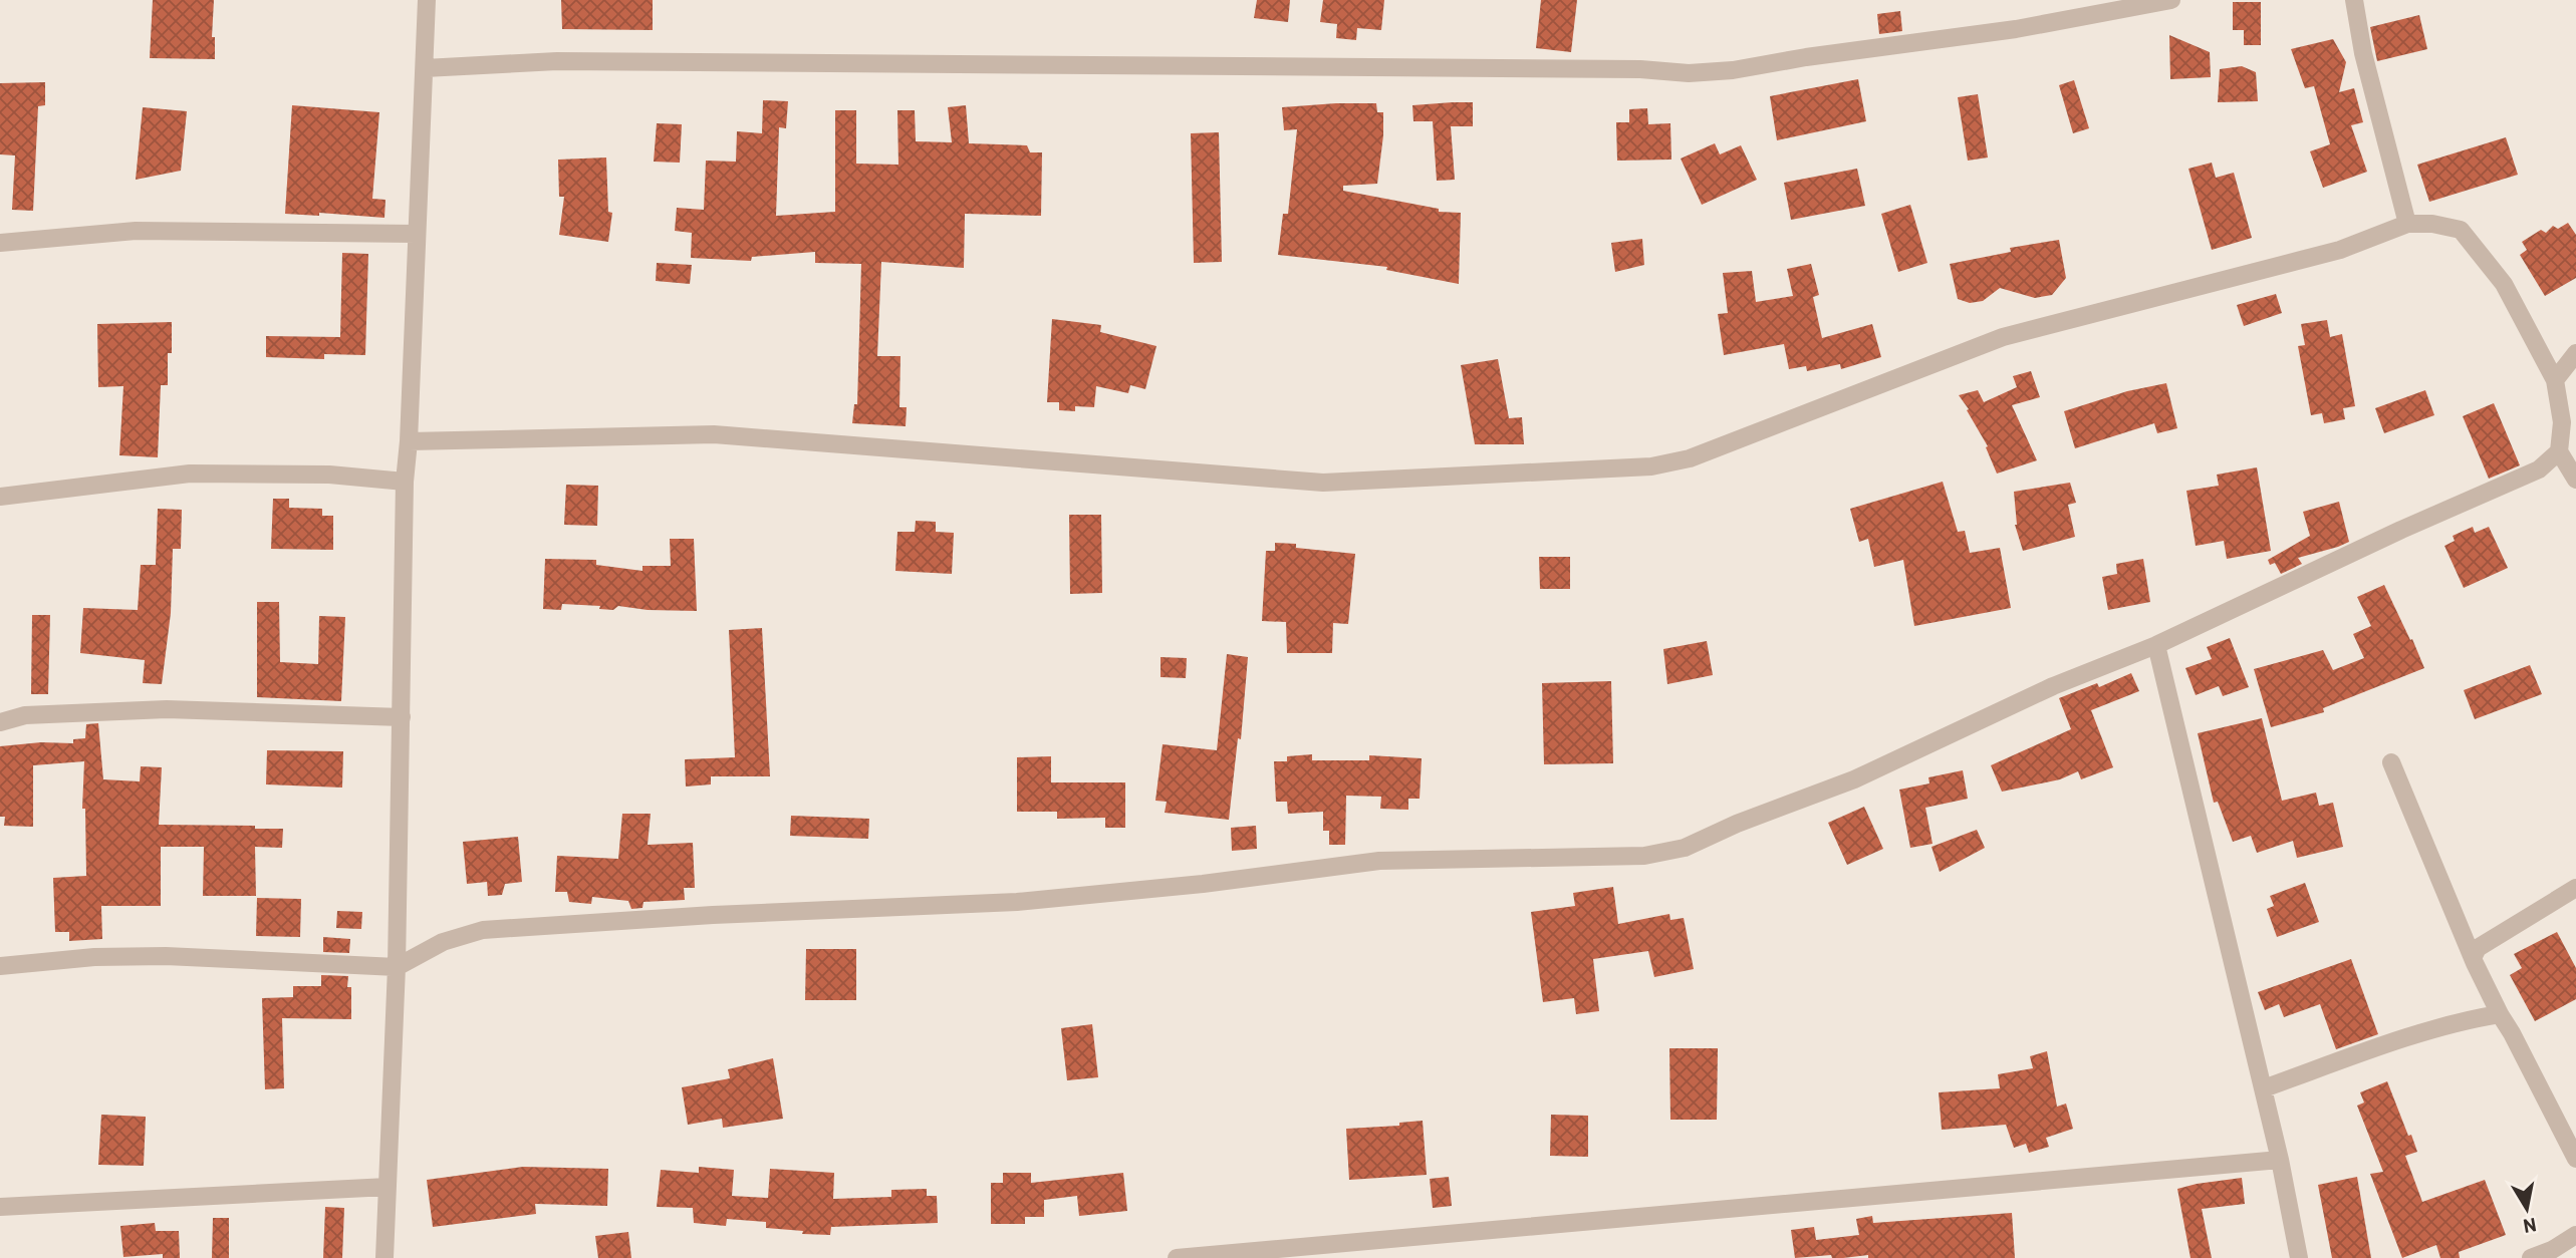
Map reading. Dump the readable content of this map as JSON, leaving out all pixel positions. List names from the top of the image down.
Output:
{
  "north": "bottom"
}
